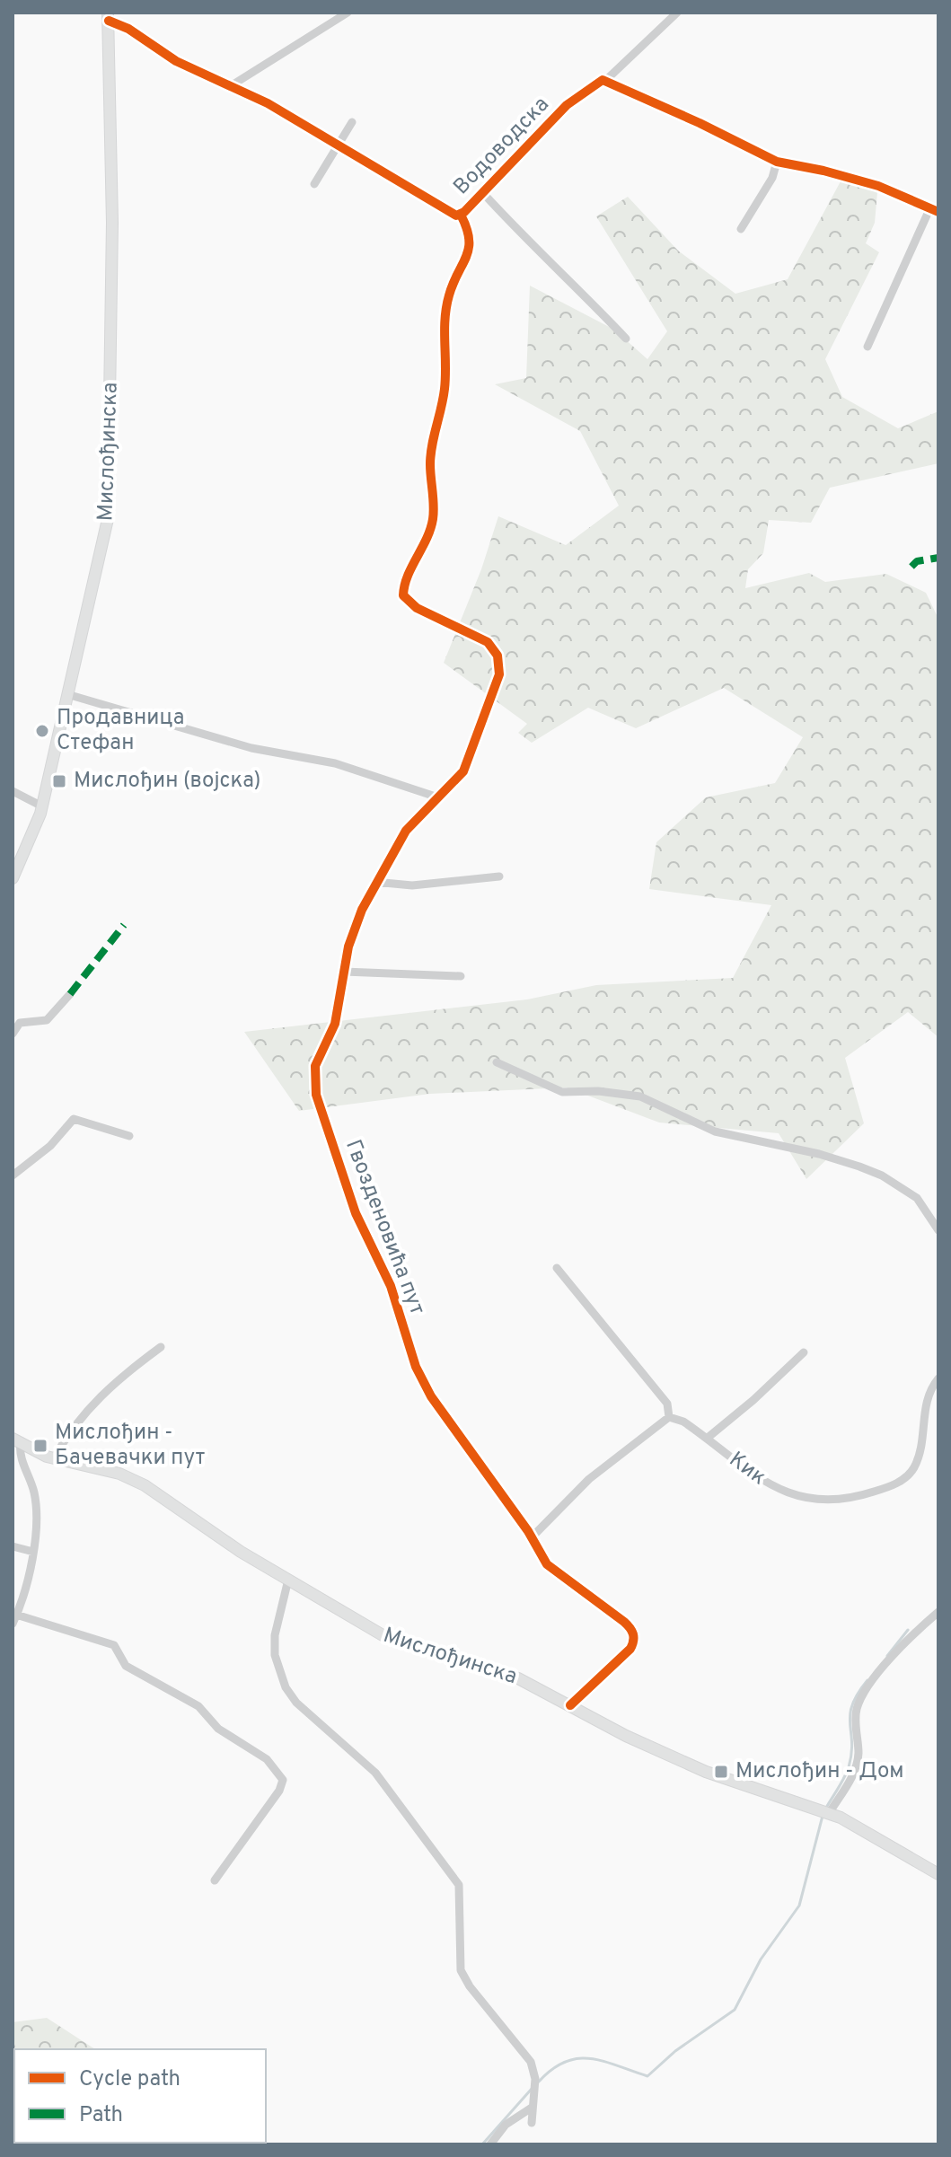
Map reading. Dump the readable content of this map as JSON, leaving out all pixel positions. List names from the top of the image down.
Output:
{
  "streets": {
    "main road": ["Мислођинска"],
    "street": ["Водоводска", "Гвозденовића пут", "Кик"]
  },
  "crossings": [
    ["Водоводска", "Мислођинска"],
    ["Водоводска", "Гвозденовића пут"],
    ["Мислођинска", "Гвозденовића пут"]
  ],
  "places": {
    "other": ["Продавница Стефан"],
    "transit": ["Мислођин (војска)", "Мислођин - Бачевачки пут", "Мислођин - Дом"]
  },
  "legend": ["Cycle path", "Path"]
}
